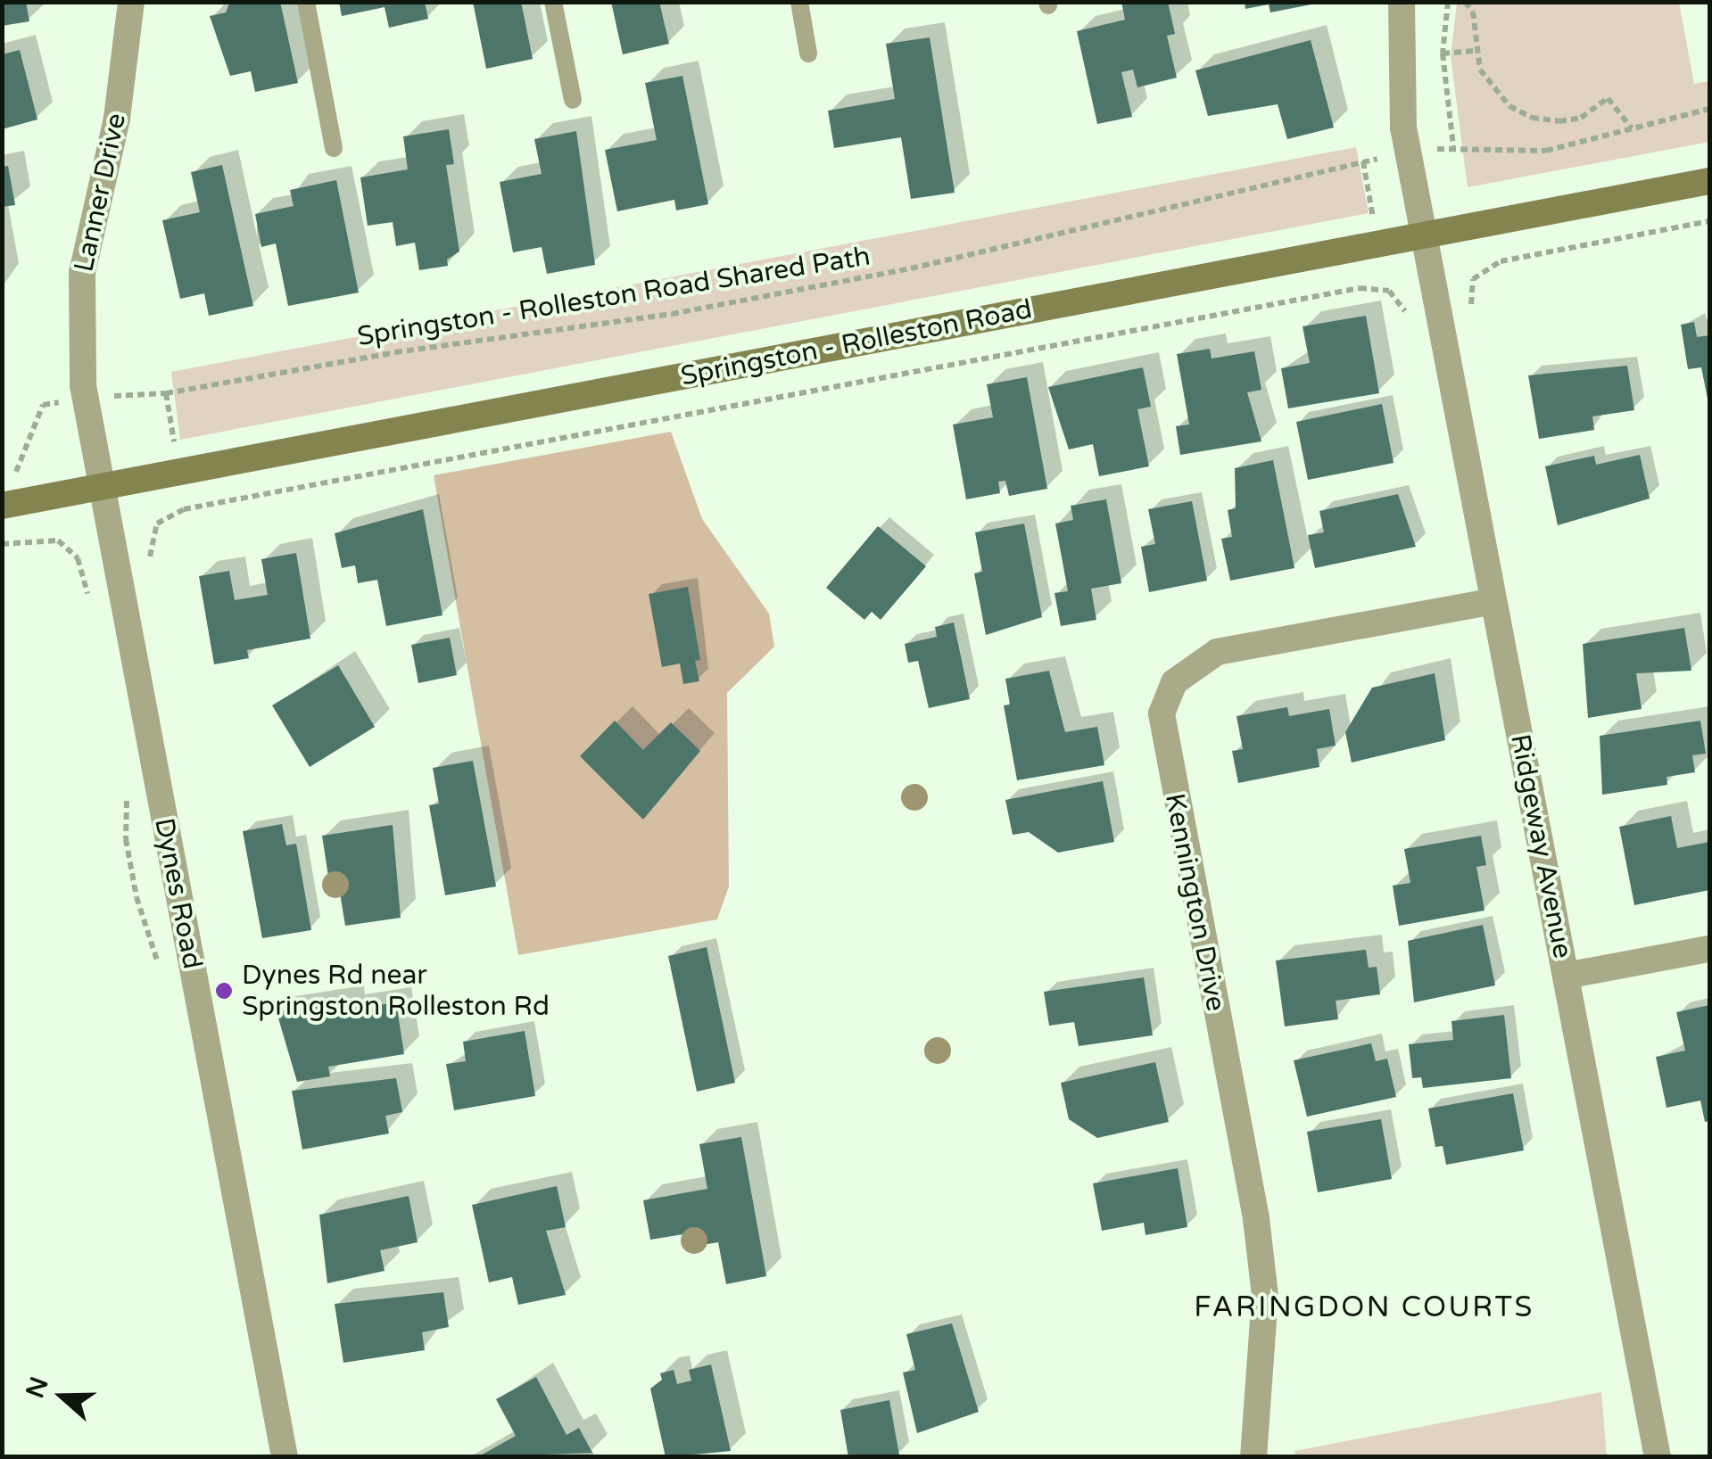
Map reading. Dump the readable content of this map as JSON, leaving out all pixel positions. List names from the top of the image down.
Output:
{
  "streets": {
    "main road": ["Springston - Rolleston Road"],
    "street": [
      "Lanner Drive",
      "Ridgeway Avenue",
      "Dynes Road",
      "Kennington Drive"
    ],
    "path": ["Springston - Rolleston Road Shared Path"]
  },
  "crossings": [
    ["Lanner Drive", "Springston - Rolleston Road"],
    ["Lanner Drive", "Dynes Road"],
    ["Springston - Rolleston Road", "Ridgeway Avenue"],
    ["Springston - Rolleston Road", "Dynes Road"],
    ["Ridgeway Avenue", "Kennington Drive"]
  ],
  "districts": ["FARINGDON COURTS"],
  "places": ["Dynes Rd near Springston Rolleston Rd"],
  "north": "left"
}
